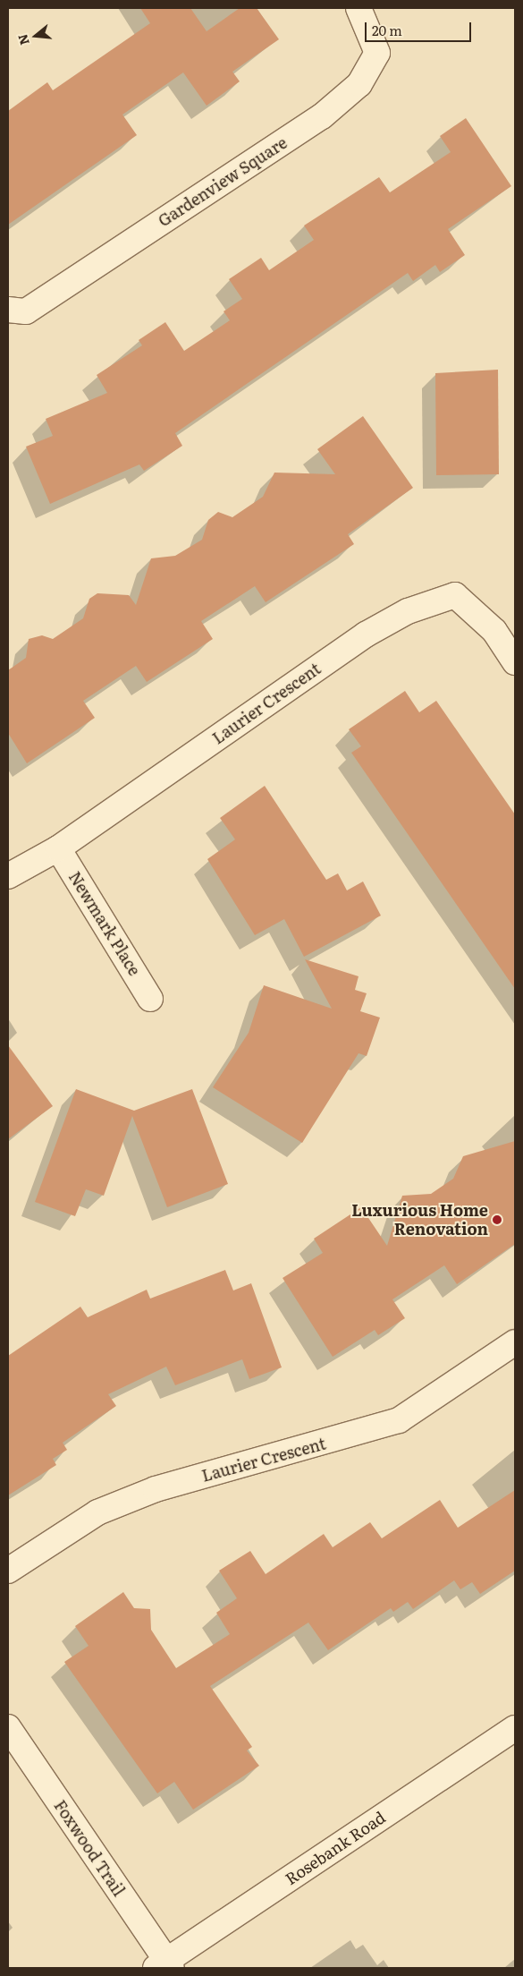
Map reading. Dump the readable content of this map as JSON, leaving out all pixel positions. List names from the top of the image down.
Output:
{
  "streets": {
    "street": [
      "Gardenview Square",
      "Laurier Crescent",
      "Newmark Place",
      "Foxwood Trail",
      "Rosebank Road"
    ]
  },
  "crossings": [
    ["Laurier Crescent", "Newmark Place"],
    ["Foxwood Trail", "Rosebank Road"]
  ],
  "places": ["Luxurious Home Renovation"],
  "scale_bar": "20 m",
  "north": "left"
}
